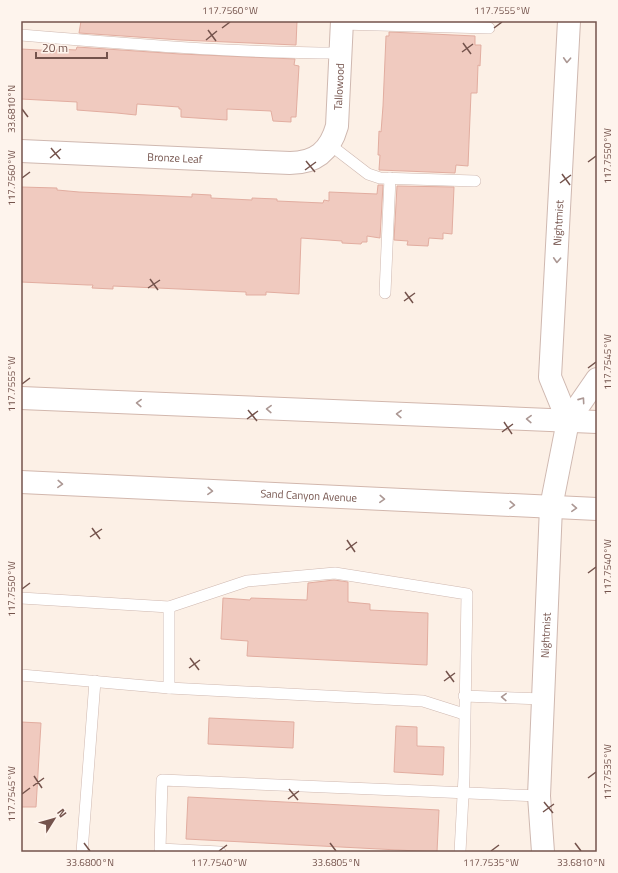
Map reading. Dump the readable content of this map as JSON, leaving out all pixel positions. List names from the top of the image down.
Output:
{
  "streets": {
    "street": [
      "Tallowood",
      "Bronze Leaf",
      "Nightmist",
      "Sand Canyon Avenue"
    ]
  },
  "crossings": [
    ["Tallowood", "Bronze Leaf"],
    ["Nightmist", "Sand Canyon Avenue"]
  ],
  "scale_bar": "20 m",
  "north": "top right",
  "coordinates": [
    "117.7560°W",
    "117.7555°W",
    "33.6810°N",
    "117.7550°W",
    "117.7545°W",
    "117.7540°W",
    "117.7535°W",
    "33.6800°N",
    "33.6805°N"
  ]
}
